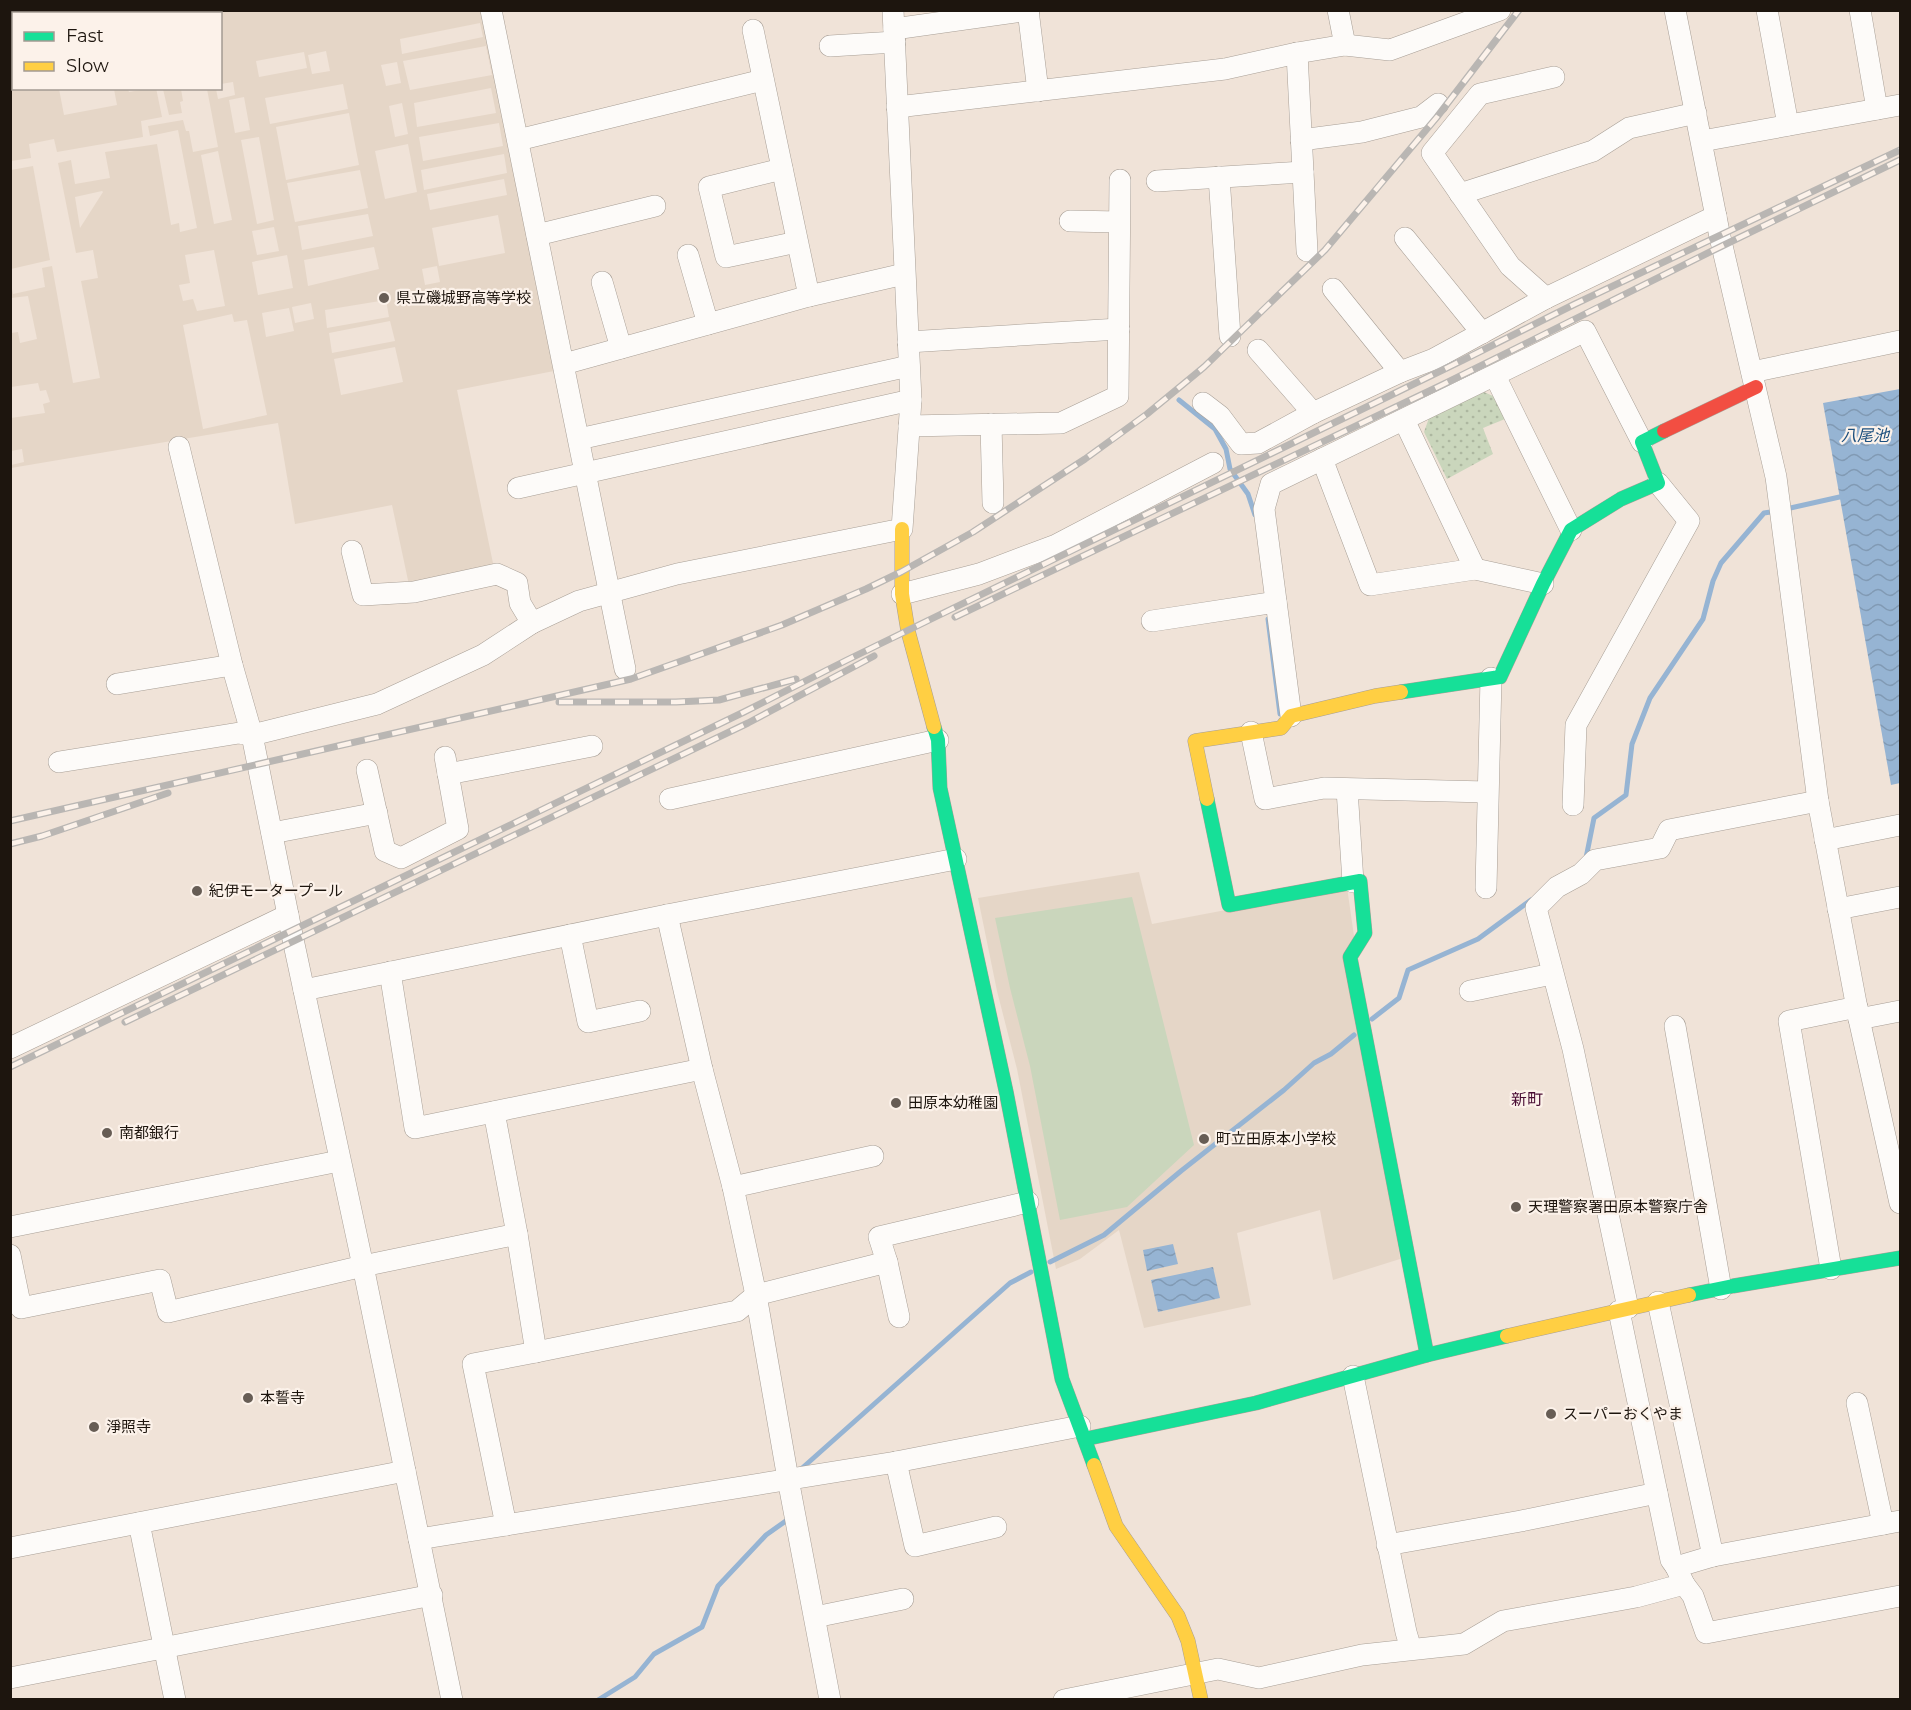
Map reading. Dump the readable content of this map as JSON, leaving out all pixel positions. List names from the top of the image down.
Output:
{
  "districts": ["新町"],
  "water": ["八尾池"],
  "places": [
    "県立磯城野高等学校",
    "紀伊モータープール",
    "田原本幼稚園",
    "南都銀行",
    "町立田原本小学校",
    "天理警察署田原本警察庁舎",
    "本誓寺",
    "スーパーおくやま",
    "淨照寺"
  ],
  "legend": ["Fast", "Slow"]
}
